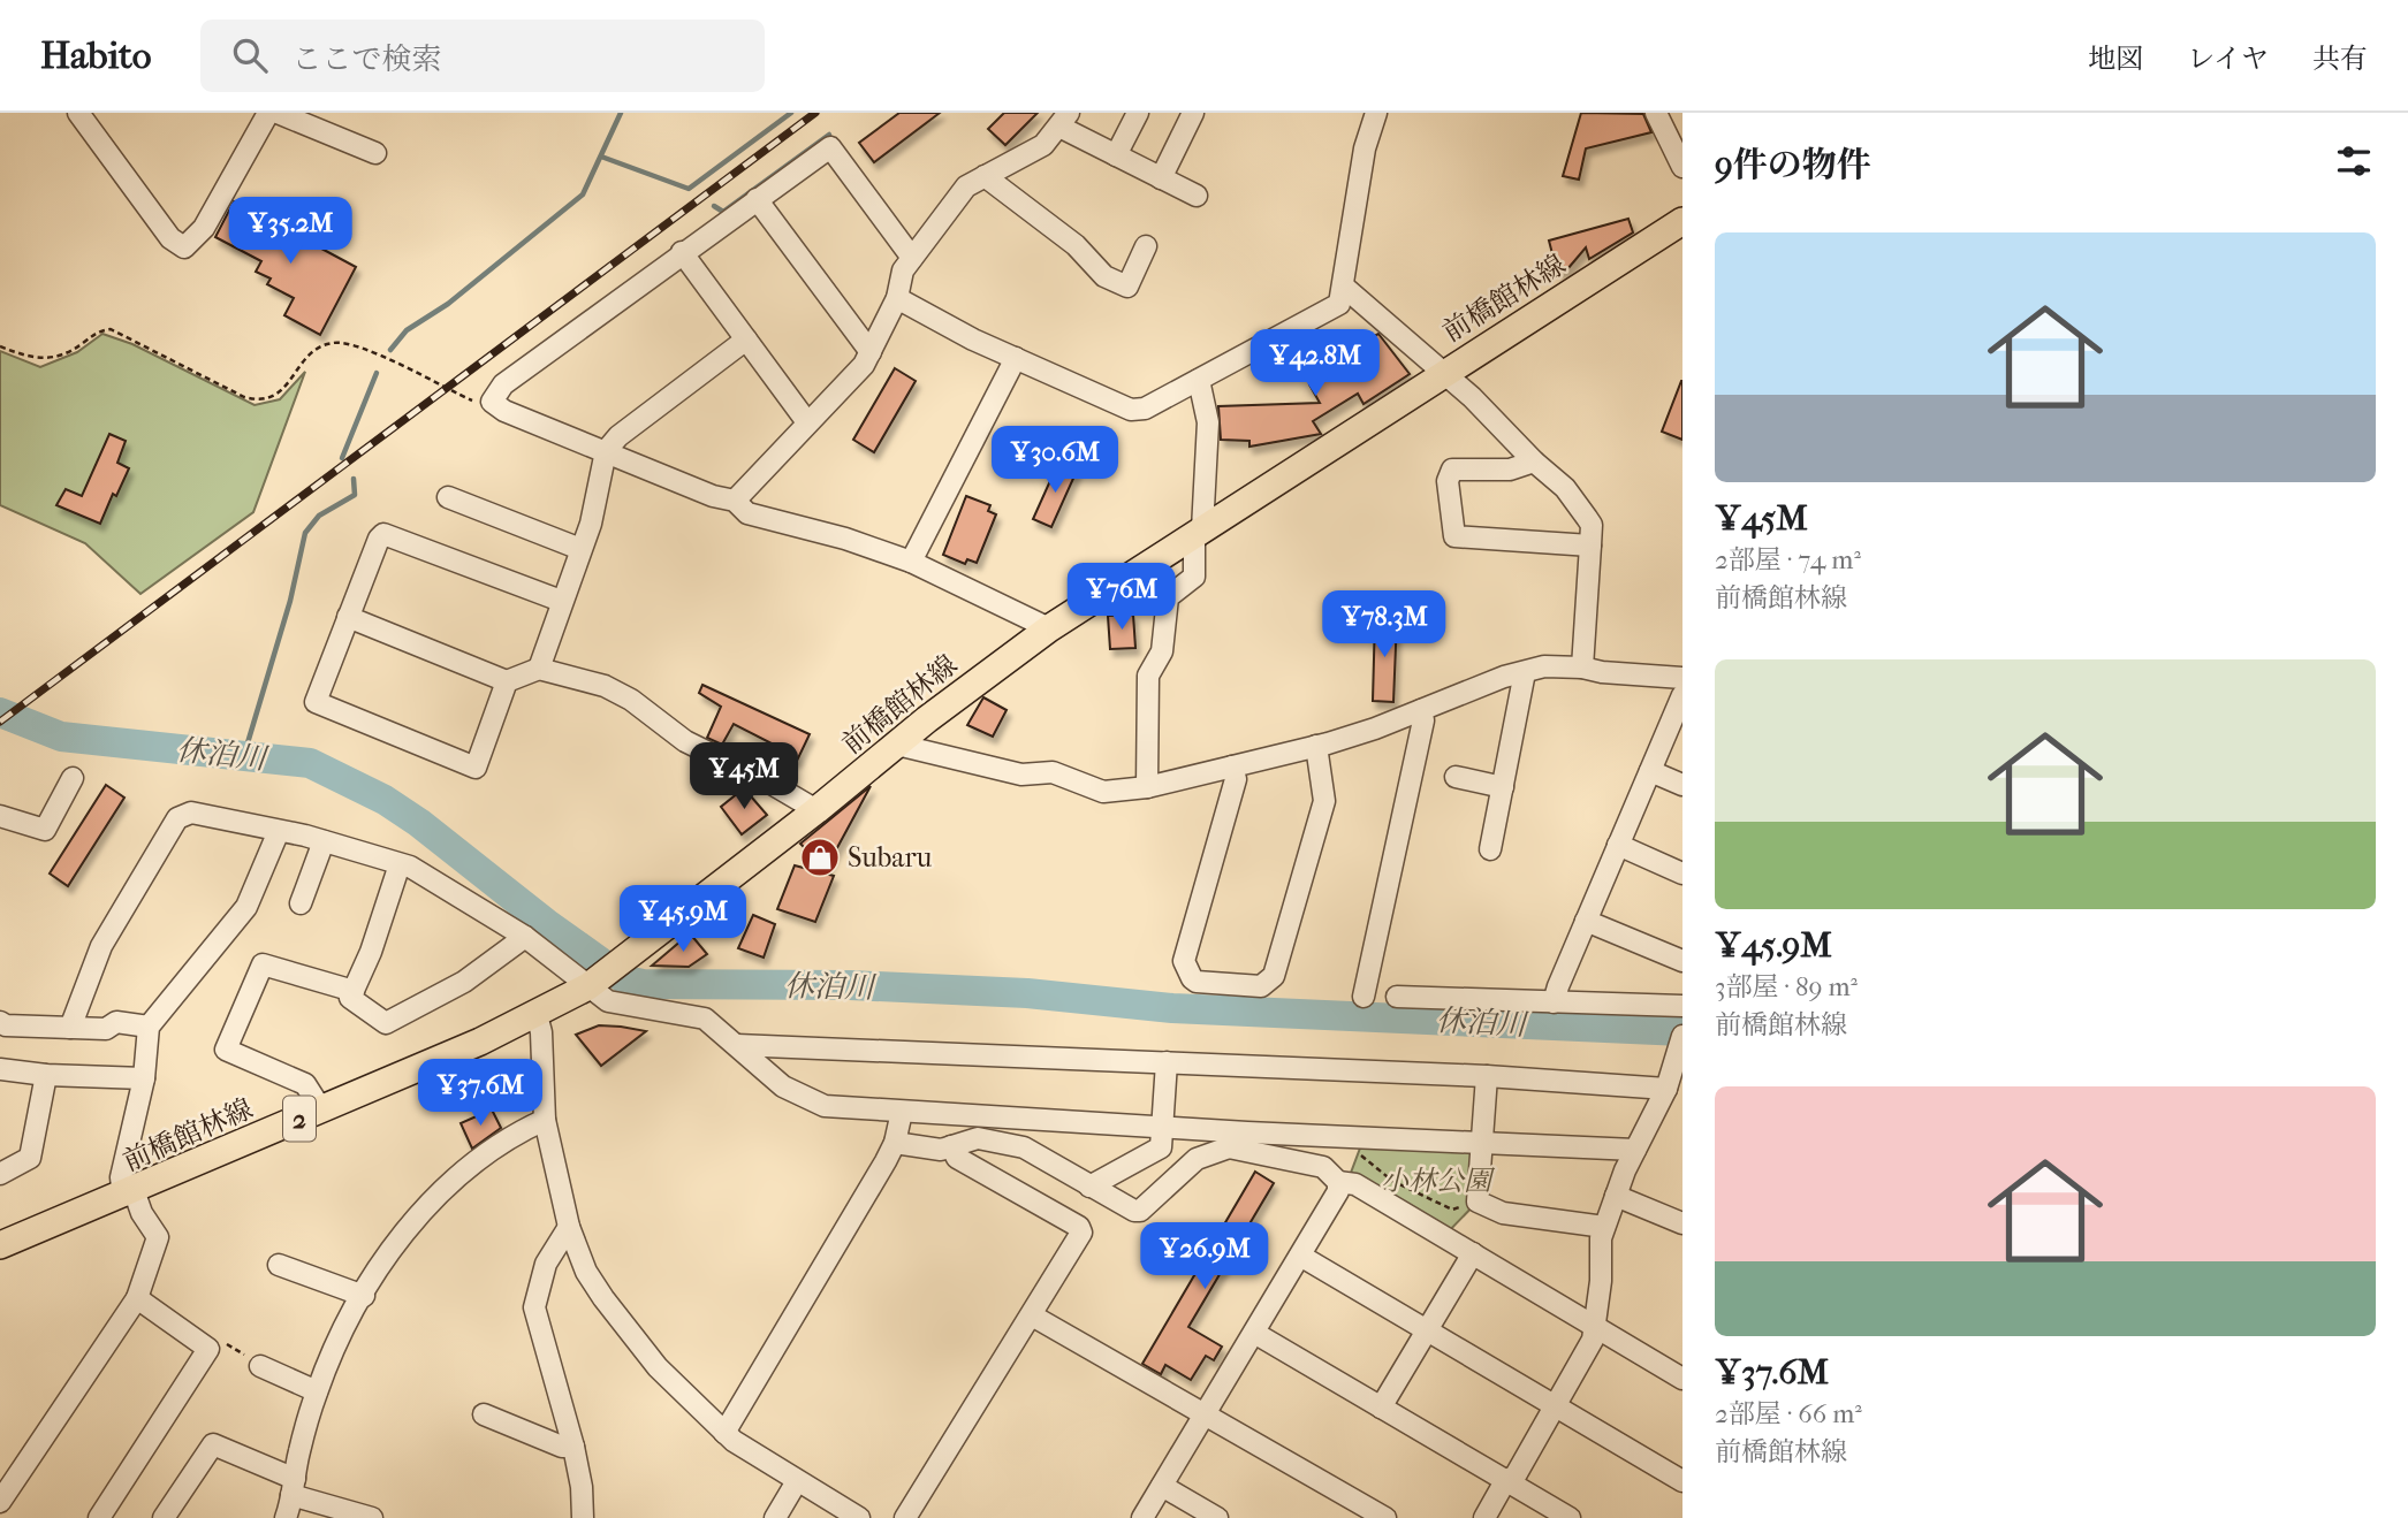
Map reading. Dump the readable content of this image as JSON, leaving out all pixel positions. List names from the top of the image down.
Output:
{
  "streets": {
    "main road": ["前橋館林線", "2"]
  },
  "water": ["休泊川"],
  "parks": ["小林公園"],
  "places": {
    "shop": ["Subaru"]
  },
  "page": {
    "header": "Habito",
    "search": "ここで検索",
    "nav": ["地図", "レイヤ", "共有"],
    "heading": "9件の物件",
    "price": [
      "¥35.2M",
      "¥42.8M",
      "¥30.6M",
      "¥76M",
      "¥78.3M",
      "¥45M",
      "¥45.9M",
      "¥37.6M",
      "¥26.9M"
    ],
    "list": [
      {
        "name": "¥45M",
        "note": "2部屋 · 74 m² · 前橋館林線"
      },
      {
        "name": "¥45.9M",
        "note": "3部屋 · 89 m² · 前橋館林線"
      },
      {
        "name": "¥37.6M",
        "note": "2部屋 · 66 m² · 前橋館林線"
      }
    ]
  }
}
